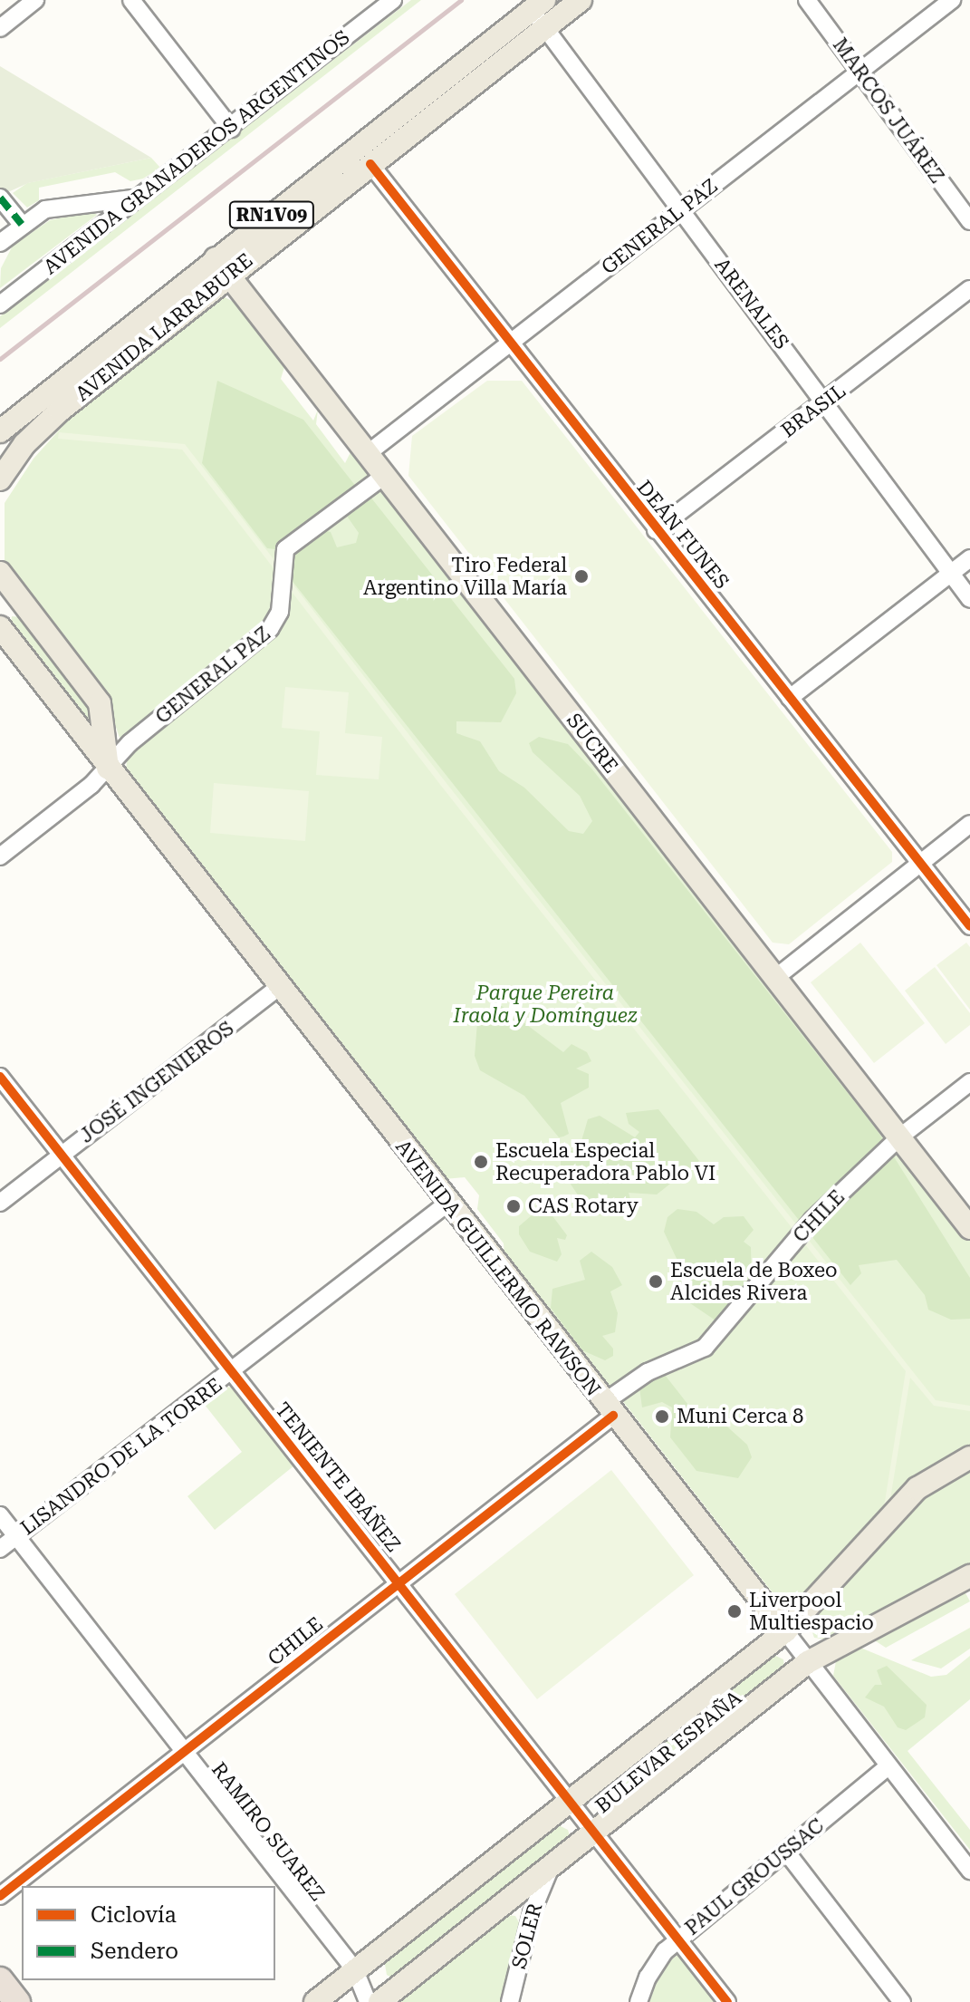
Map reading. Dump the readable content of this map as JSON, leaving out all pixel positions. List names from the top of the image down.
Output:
{
  "streets": {
    "main road": [
      "RN1V09",
      "AVENIDA LARRABURE",
      "SUCRE",
      "AVENIDA GUILLERMO RAWSON",
      "BULEVAR ESPAÑA"
    ],
    "street": [
      "MARCOS JUÁREZ",
      "AVENIDA GRANADEROS ARGENTINOS",
      "GENERAL PAZ",
      "ARENALES",
      "BRASIL",
      "DEÁN FUNES",
      "JOSÉ INGENIEROS",
      "CHILE",
      "LISANDRO DE LA TORRE",
      "TENIENTE IBÁÑEZ",
      "RAMIRO SUAREZ",
      "PAUL GROUSSAC",
      "SOLER"
    ]
  },
  "crossings": [
    ["MARCOS JUÁREZ", "GENERAL PAZ"],
    ["GENERAL PAZ", "ARENALES"],
    ["GENERAL PAZ", "DEÁN FUNES"],
    ["GENERAL PAZ", "SUCRE"],
    ["GENERAL PAZ", "AVENIDA GUILLERMO RAWSON"],
    ["ARENALES", "AVENIDA LARRABURE"],
    ["ARENALES", "BRASIL"],
    ["AVENIDA LARRABURE", "DEÁN FUNES"],
    ["AVENIDA LARRABURE", "SUCRE"],
    ["BRASIL", "DEÁN FUNES"],
    ["SUCRE", "CHILE"],
    ["JOSÉ INGENIEROS", "AVENIDA GUILLERMO RAWSON"],
    ["JOSÉ INGENIEROS", "TENIENTE IBÁÑEZ"],
    ["CHILE", "AVENIDA GUILLERMO RAWSON"],
    ["CHILE", "TENIENTE IBÁÑEZ"],
    ["CHILE", "RAMIRO SUAREZ"],
    ["AVENIDA GUILLERMO RAWSON", "LISANDRO DE LA TORRE"],
    ["AVENIDA GUILLERMO RAWSON", "BULEVAR ESPAÑA"],
    ["AVENIDA GUILLERMO RAWSON", "PAUL GROUSSAC"],
    ["LISANDRO DE LA TORRE", "TENIENTE IBÁÑEZ"],
    ["LISANDRO DE LA TORRE", "RAMIRO SUAREZ"],
    ["TENIENTE IBÁÑEZ", "BULEVAR ESPAÑA"],
    ["TENIENTE IBÁÑEZ", "PAUL GROUSSAC"],
    ["BULEVAR ESPAÑA", "RAMIRO SUAREZ"],
    ["BULEVAR ESPAÑA", "SOLER"]
  ],
  "parks": ["Parque Pereira Iraola y Domínguez"],
  "places": [
    "Tiro Federal Argentino Villa María",
    "Escuela Especial Recuperadora Pablo VI",
    "CAS Rotary",
    "Escuela de Boxeo Alcides Rivera",
    "Muni Cerca 8",
    "Liverpool Multiespacio"
  ],
  "legend": ["Ciclovía", "Sendero"]
}
